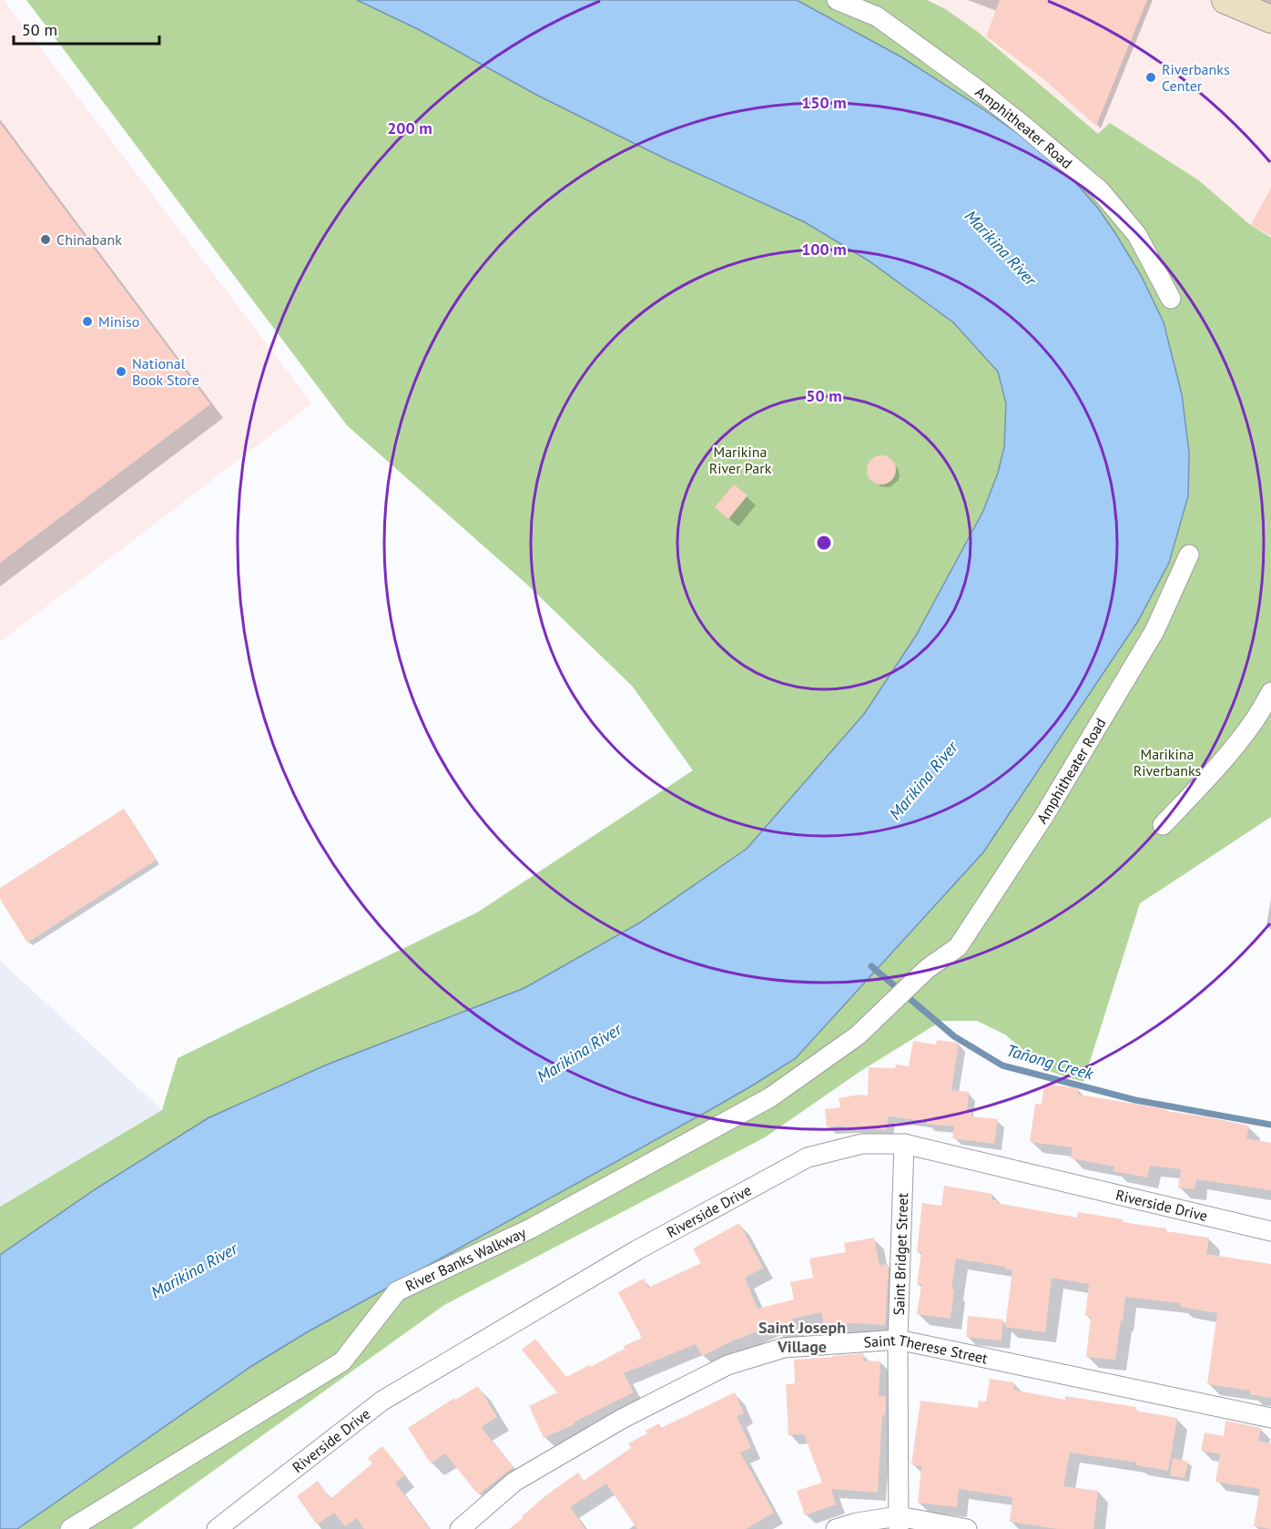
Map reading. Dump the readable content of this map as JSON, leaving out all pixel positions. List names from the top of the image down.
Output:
{
  "streets": {
    "street": [
      "Amphitheater Road",
      "Riverside Drive",
      "Saint Bridget Street",
      "River Banks Walkway",
      "Saint Therese Street"
    ]
  },
  "crossings": [
    ["Amphitheater Road", "River Banks Walkway"],
    ["Riverside Drive", "Saint Bridget Street"],
    ["Saint Bridget Street", "Saint Therese Street"]
  ],
  "districts": ["Saint Joseph Village"],
  "water": ["Marikina River", "Tañong Creek"],
  "parks": ["Marikina River Park", "Marikina Riverbanks"],
  "places": [
    "Riverbanks Center",
    "Chinabank",
    "Miniso",
    "National Book Store"
  ],
  "scale_bar": "50 m",
  "rings": [
    "150 m",
    "200 m",
    "100 m",
    "50 m"
  ]
}
